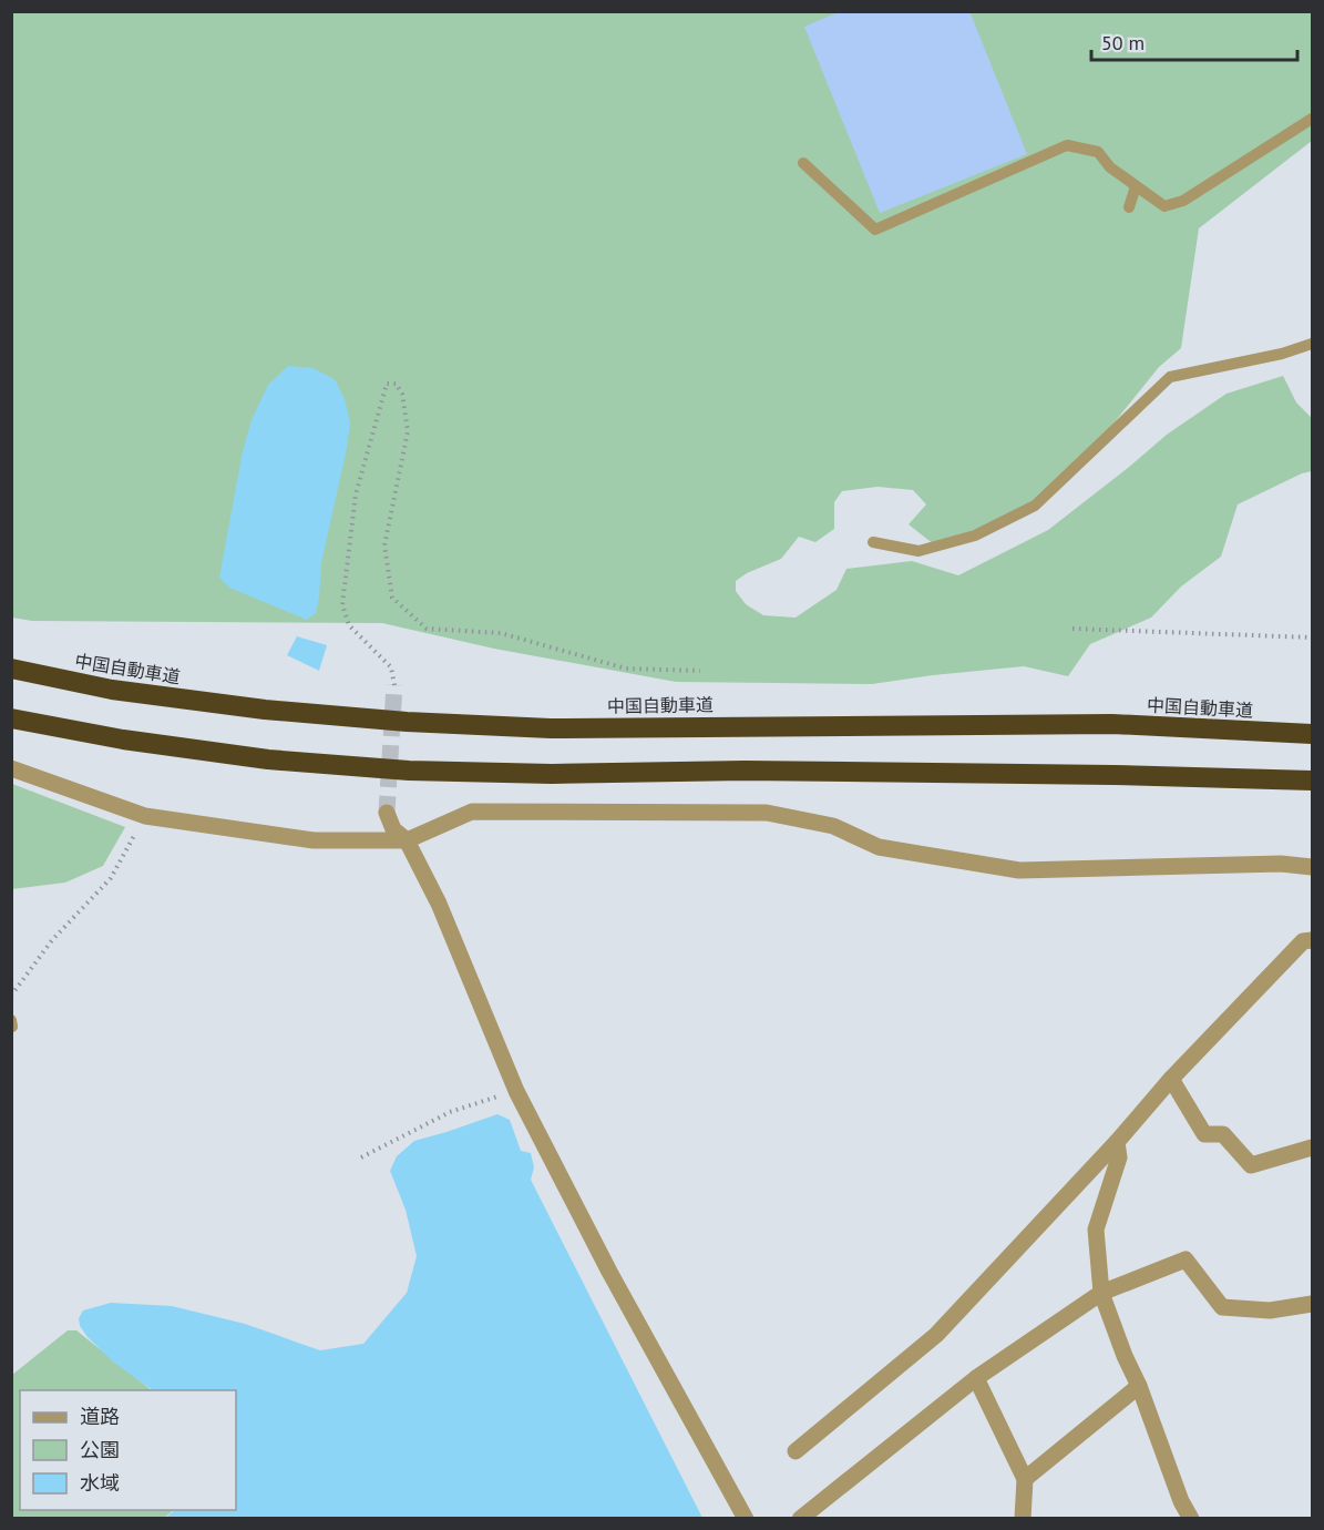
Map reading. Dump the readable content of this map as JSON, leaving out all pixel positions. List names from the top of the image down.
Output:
{
  "streets": {
    "highway": ["中国自動車道"]
  },
  "legend": ["道路", "公園", "水域"],
  "scale_bar": "50 m"
}
